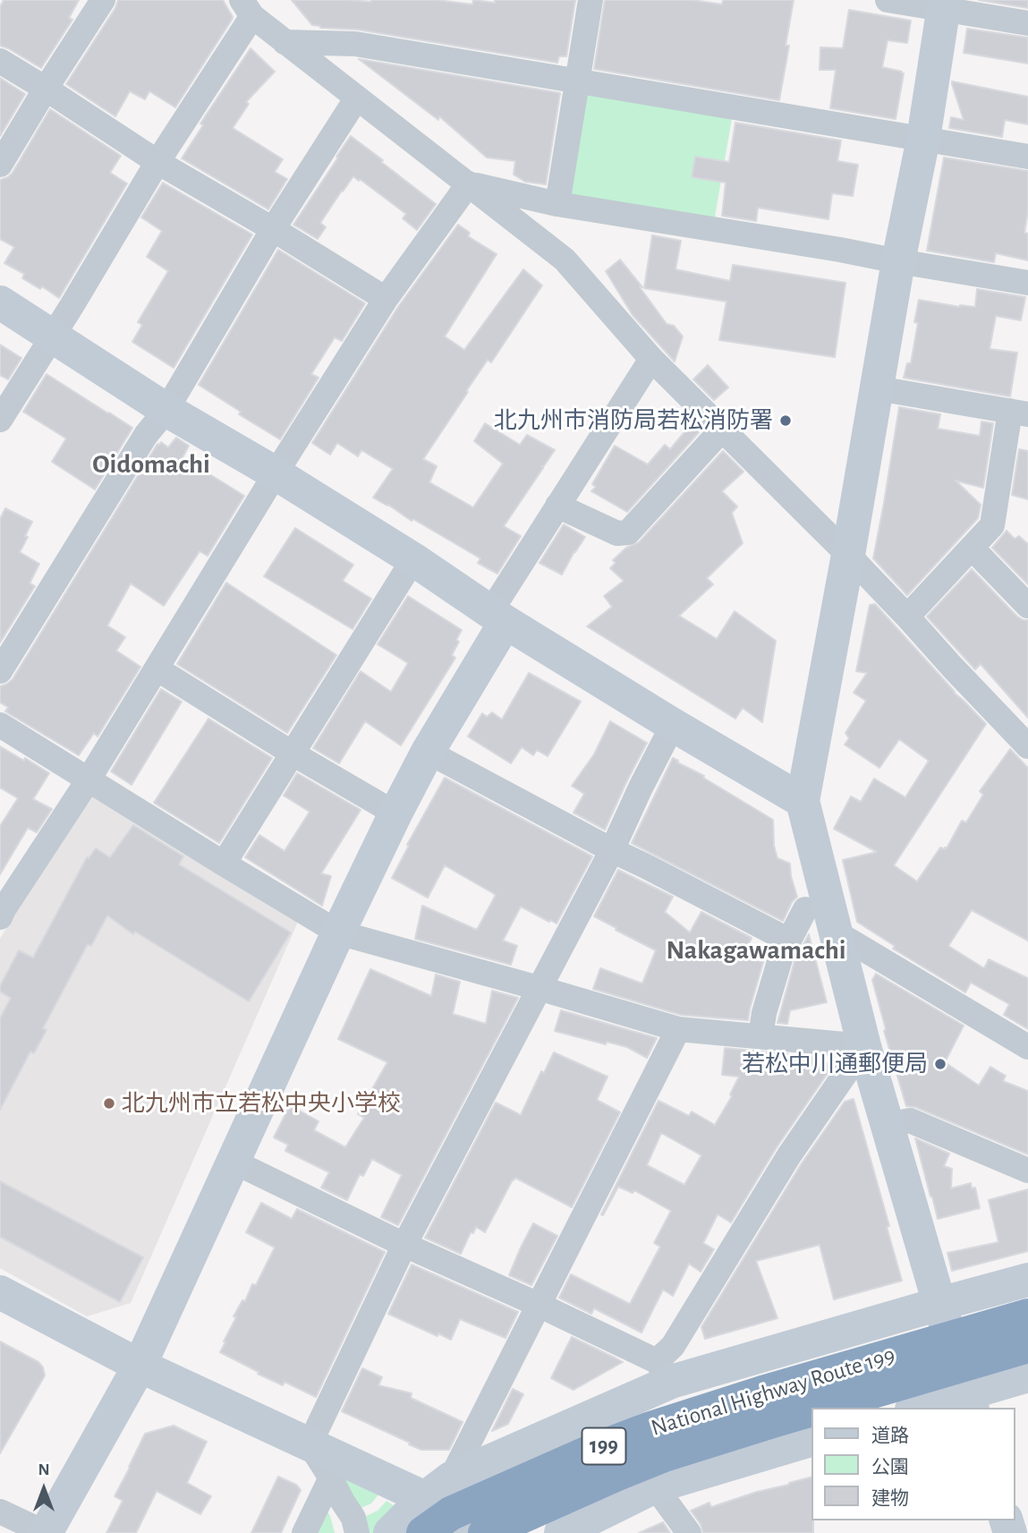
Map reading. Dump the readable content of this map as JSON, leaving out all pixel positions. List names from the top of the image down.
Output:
{
  "streets": {
    "highway": ["National Highway Route 199", "199"]
  },
  "districts": ["Oidomachi", "Nakagawamachi"],
  "places": ["北九州市消防局若松消防署", "若松中川通郵便局", "北九州市立若松中央小学校"],
  "legend": ["道路", "公園", "建物"],
  "north": "top"
}
